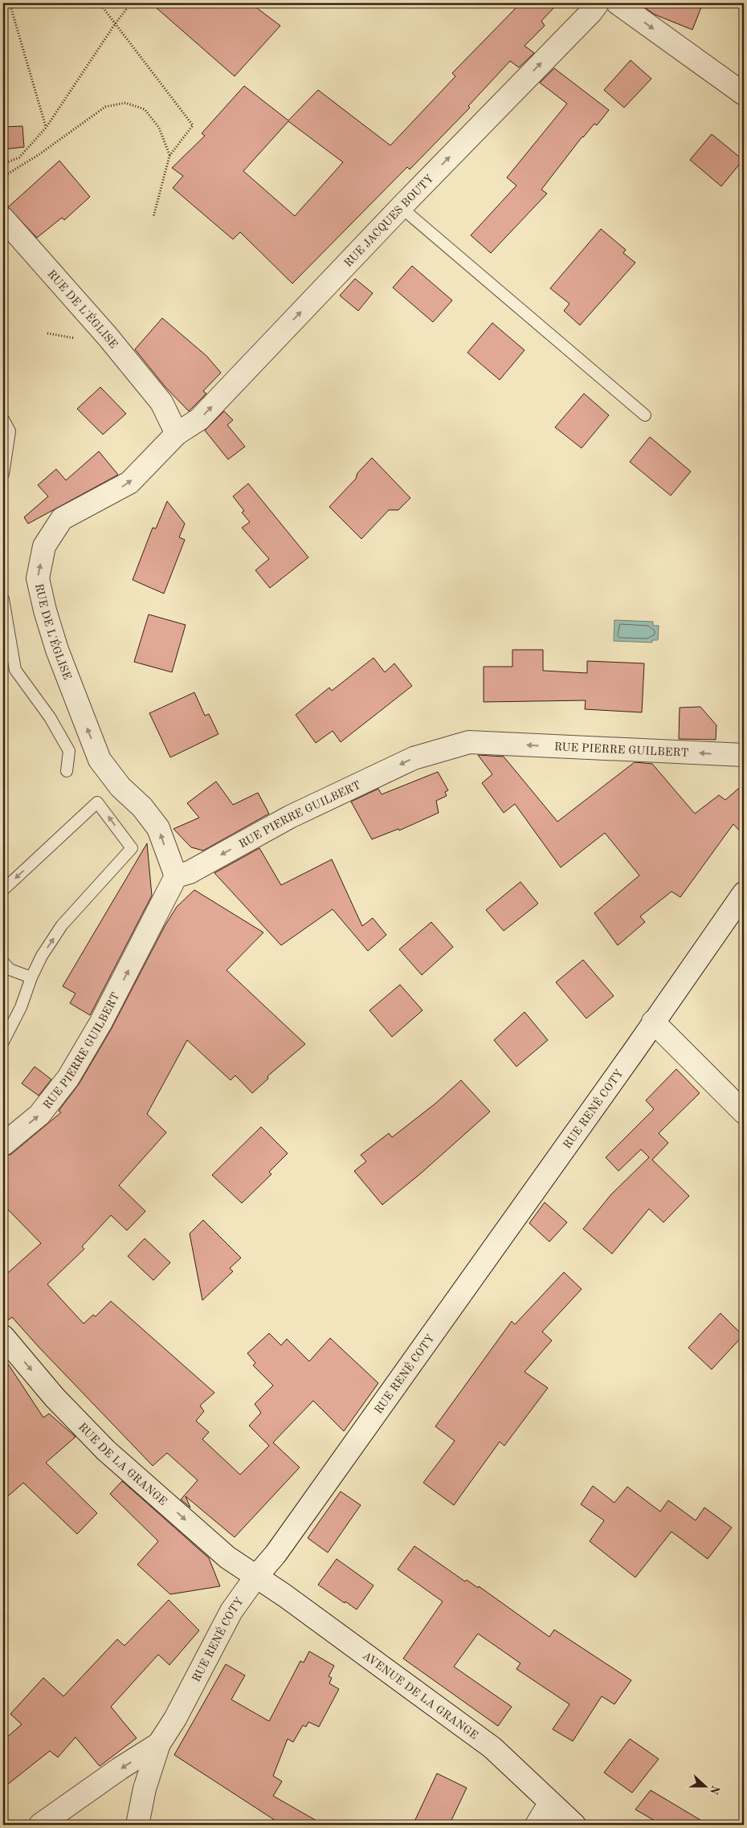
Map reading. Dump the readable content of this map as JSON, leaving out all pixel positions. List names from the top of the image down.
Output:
{
  "streets": {
    "street": [
      "RUE JACQUES BOUTY",
      "RUE DE L'ÉGLISE",
      "RUE PIERRE GUILBERT",
      "RUE RENÉ COTY",
      "RUE DE LA GRANGE",
      "AVENUE DE LA GRANGE"
    ]
  },
  "crossings": [
    ["RUE JACQUES BOUTY", "RUE DE L'ÉGLISE"],
    ["RUE DE L'ÉGLISE", "RUE PIERRE GUILBERT"],
    ["RUE RENÉ COTY", "RUE DE LA GRANGE"],
    ["RUE RENÉ COTY", "AVENUE DE LA GRANGE"],
    ["RUE DE LA GRANGE", "AVENUE DE LA GRANGE"]
  ],
  "one_way": ["RUE JACQUES BOUTY", "RUE DE L'ÉGLISE", "RUE DE LA GRANGE"],
  "north": "right"
}
